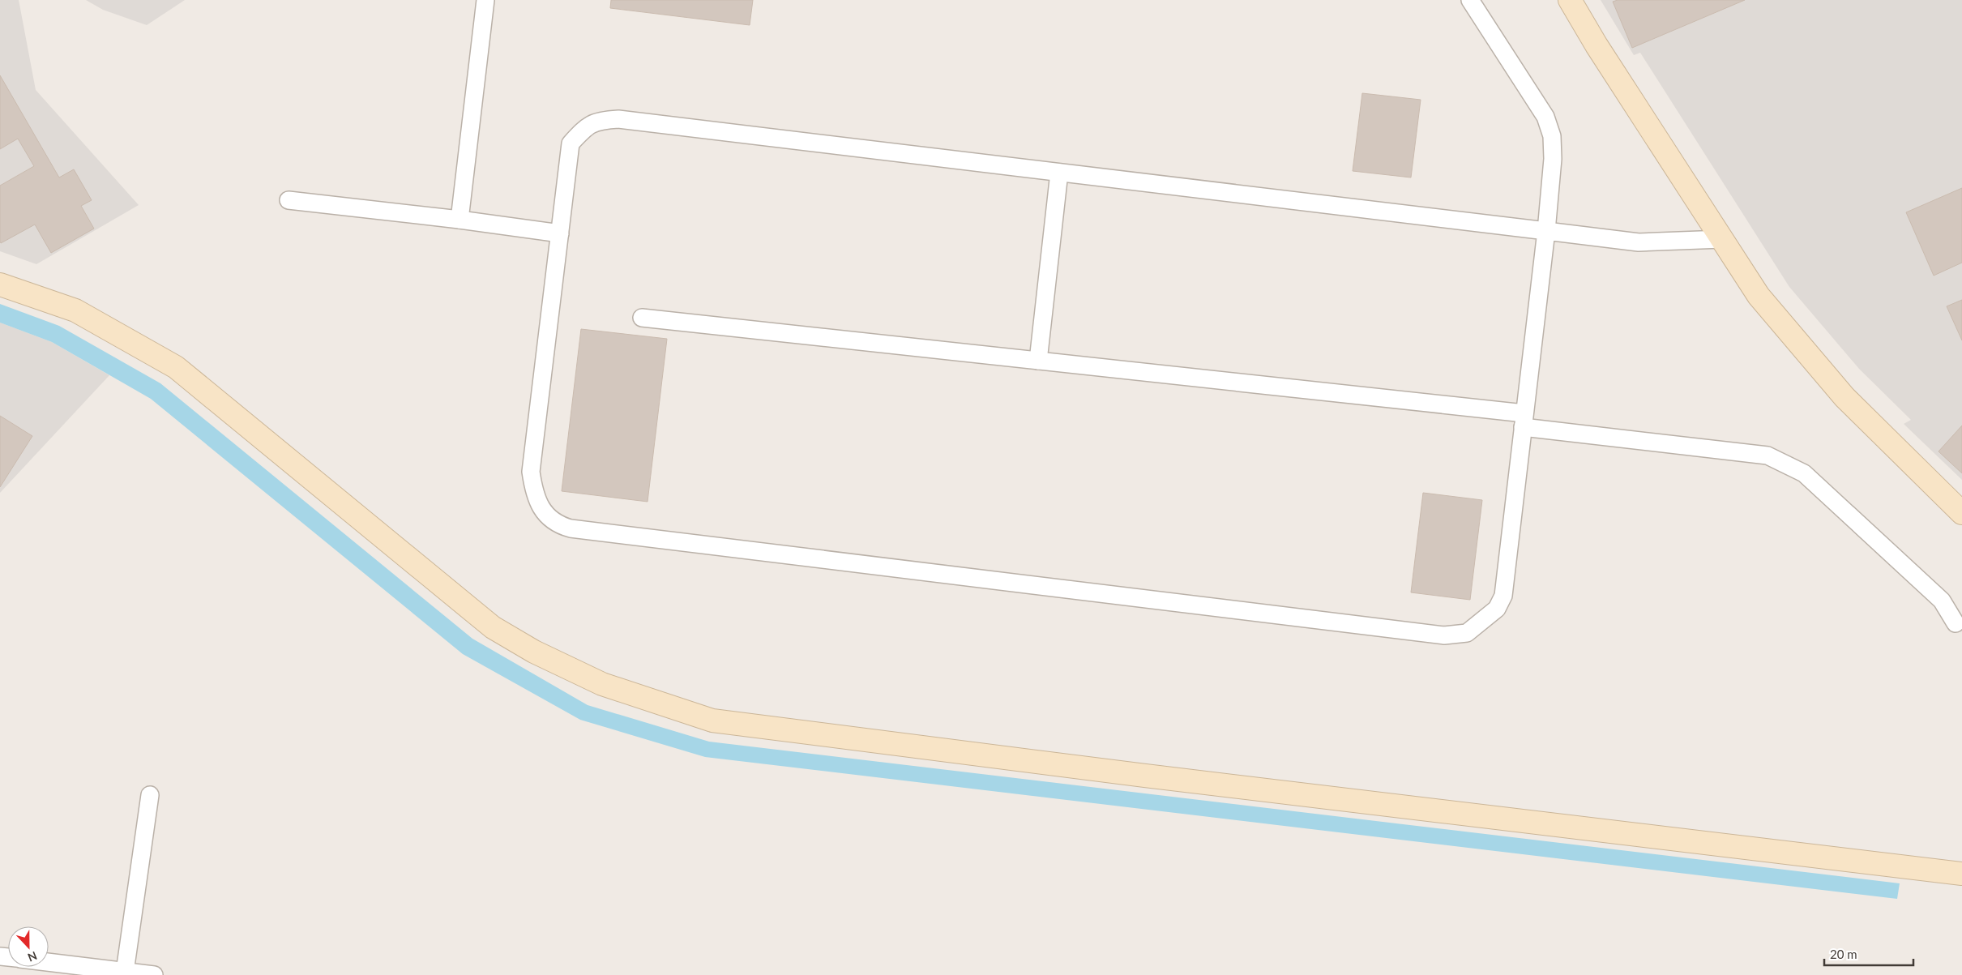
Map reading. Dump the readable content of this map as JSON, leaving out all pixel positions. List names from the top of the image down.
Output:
{
  "scale_bar": "20 m",
  "north": "bottom"
}
